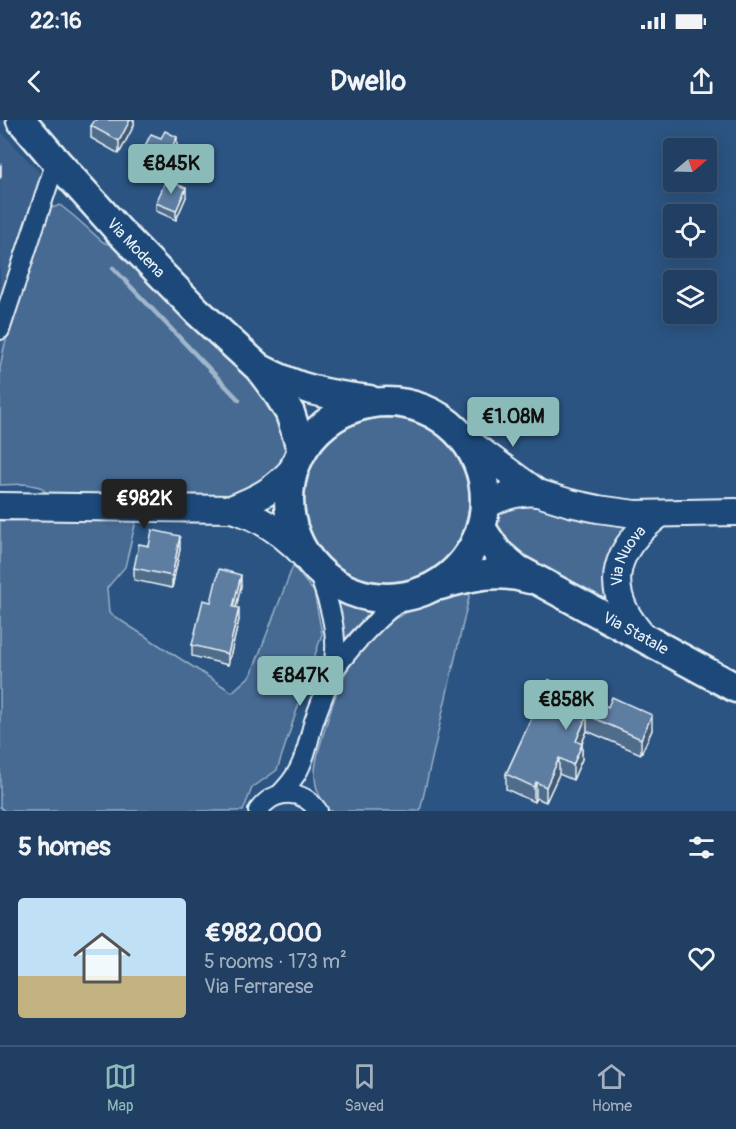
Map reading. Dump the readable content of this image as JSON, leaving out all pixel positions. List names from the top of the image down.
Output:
{
  "streets": {
    "main road": ["Via Modena", "Via Nuova", "Via Statale"]
  },
  "crossings": [
    ["Via Modena", "Via Nuova"],
    ["Via Modena", "Via Statale"],
    ["Via Nuova", "Via Statale"]
  ],
  "north": "right",
  "page": {
    "status": "22:16",
    "header": "Dwello",
    "price": [
      "€845K",
      "€1.08M",
      "€982K",
      "€847K",
      "€858K"
    ],
    "heading": "5 homes",
    "list": [
      {
        "name": "€982,000",
        "note": "5 rooms · 173 m² · Via Ferrarese"
      }
    ],
    "tabs": ["Map", "Saved", "Home"]
  }
}
